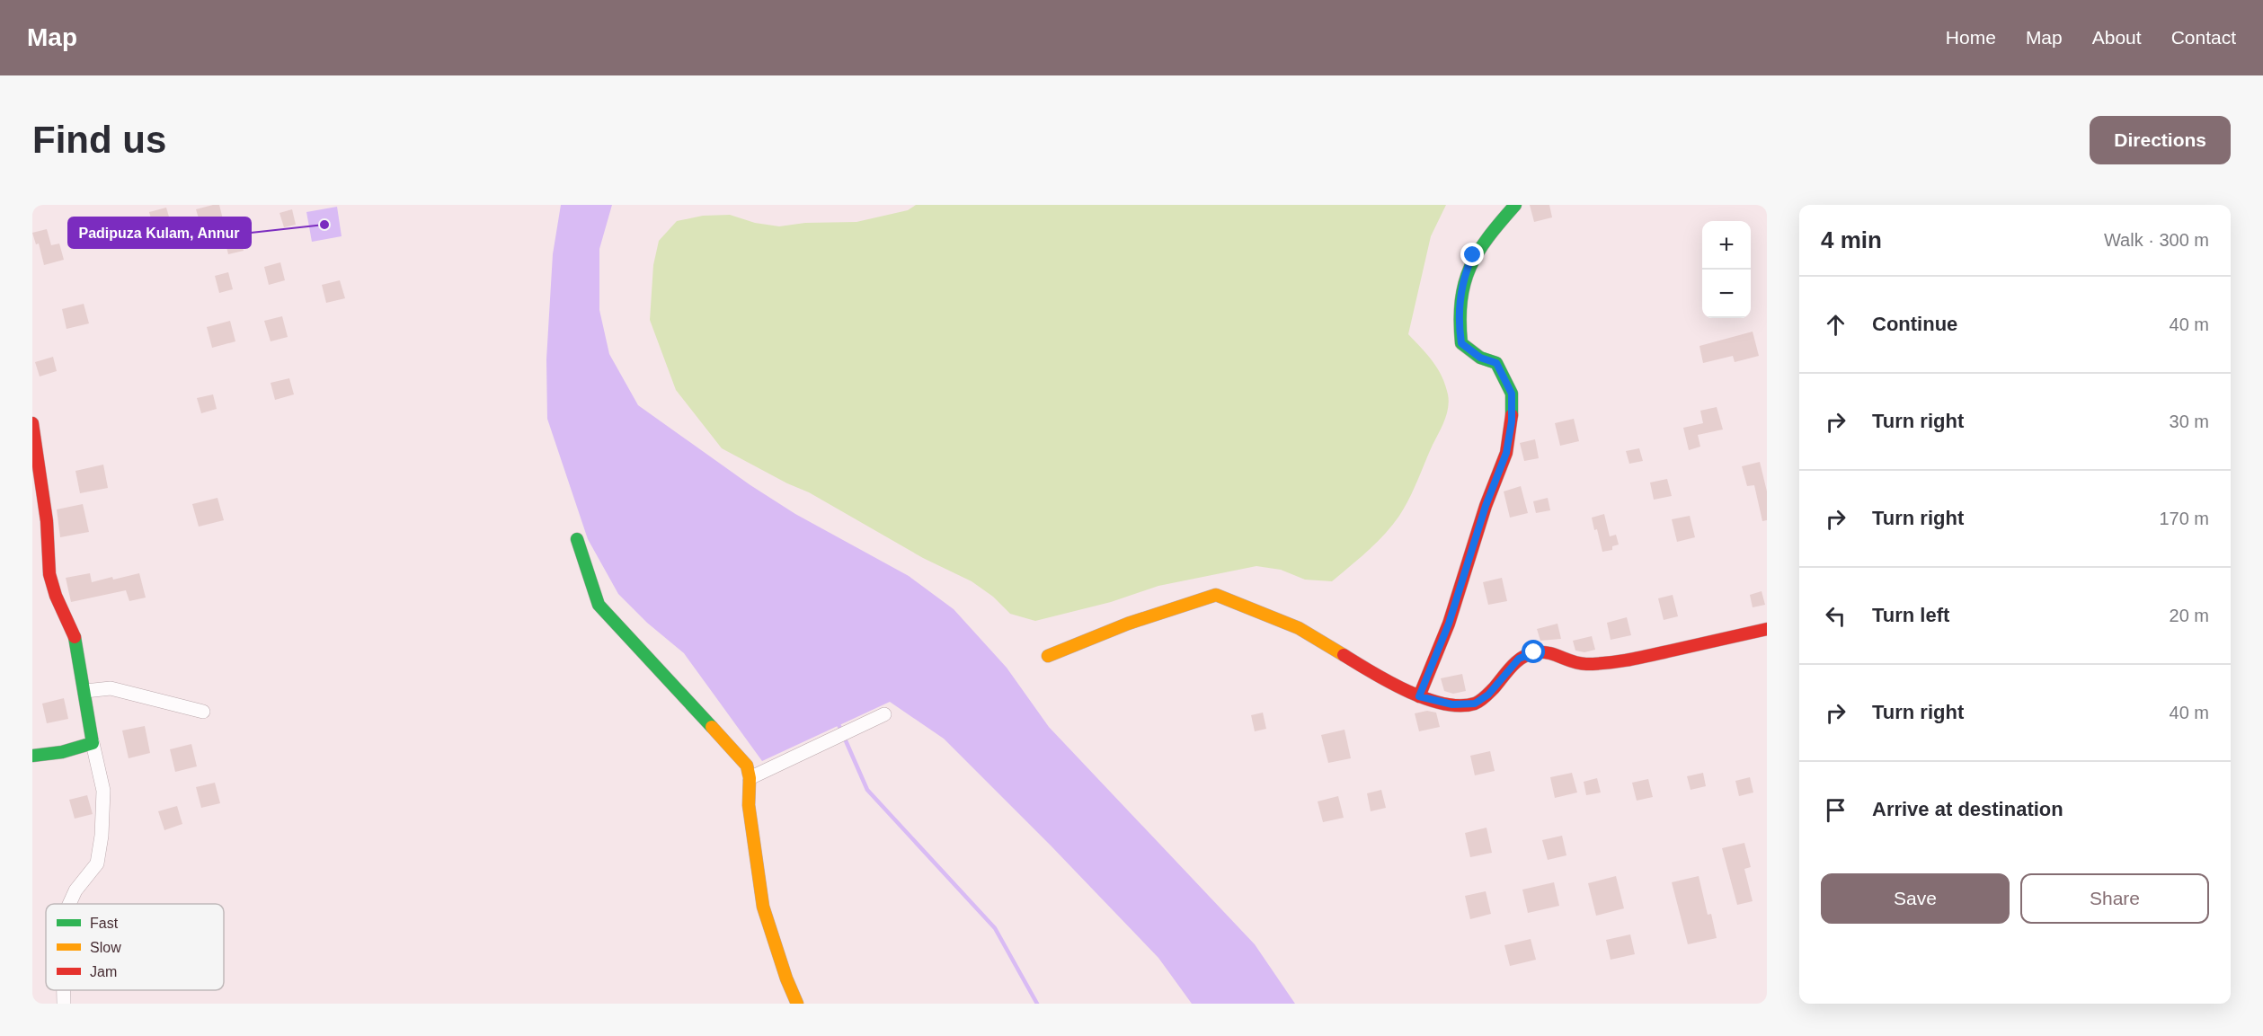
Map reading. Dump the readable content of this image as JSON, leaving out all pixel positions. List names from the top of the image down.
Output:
{
  "places": ["Padipuza Kulam, Annur"],
  "legend": ["Fast", "Slow", "Jam"],
  "page": {
    "header": "Map",
    "nav": [
      "Home",
      "Map",
      "About",
      "Contact"
    ],
    "buttons": [
      "Directions",
      ["Save", "Share"]
    ],
    "title": "Find us",
    "heading": ["4 min", "Walk · 300 m"],
    "map_buttons": ["+", "−"],
    "list": [
      ["Continue", "40 m"],
      ["Turn right", "30 m"],
      ["Turn right", "170 m"],
      ["Turn left", "20 m"],
      ["Turn right", "40 m"],
      "Arrive at destination"
    ]
  }
}
